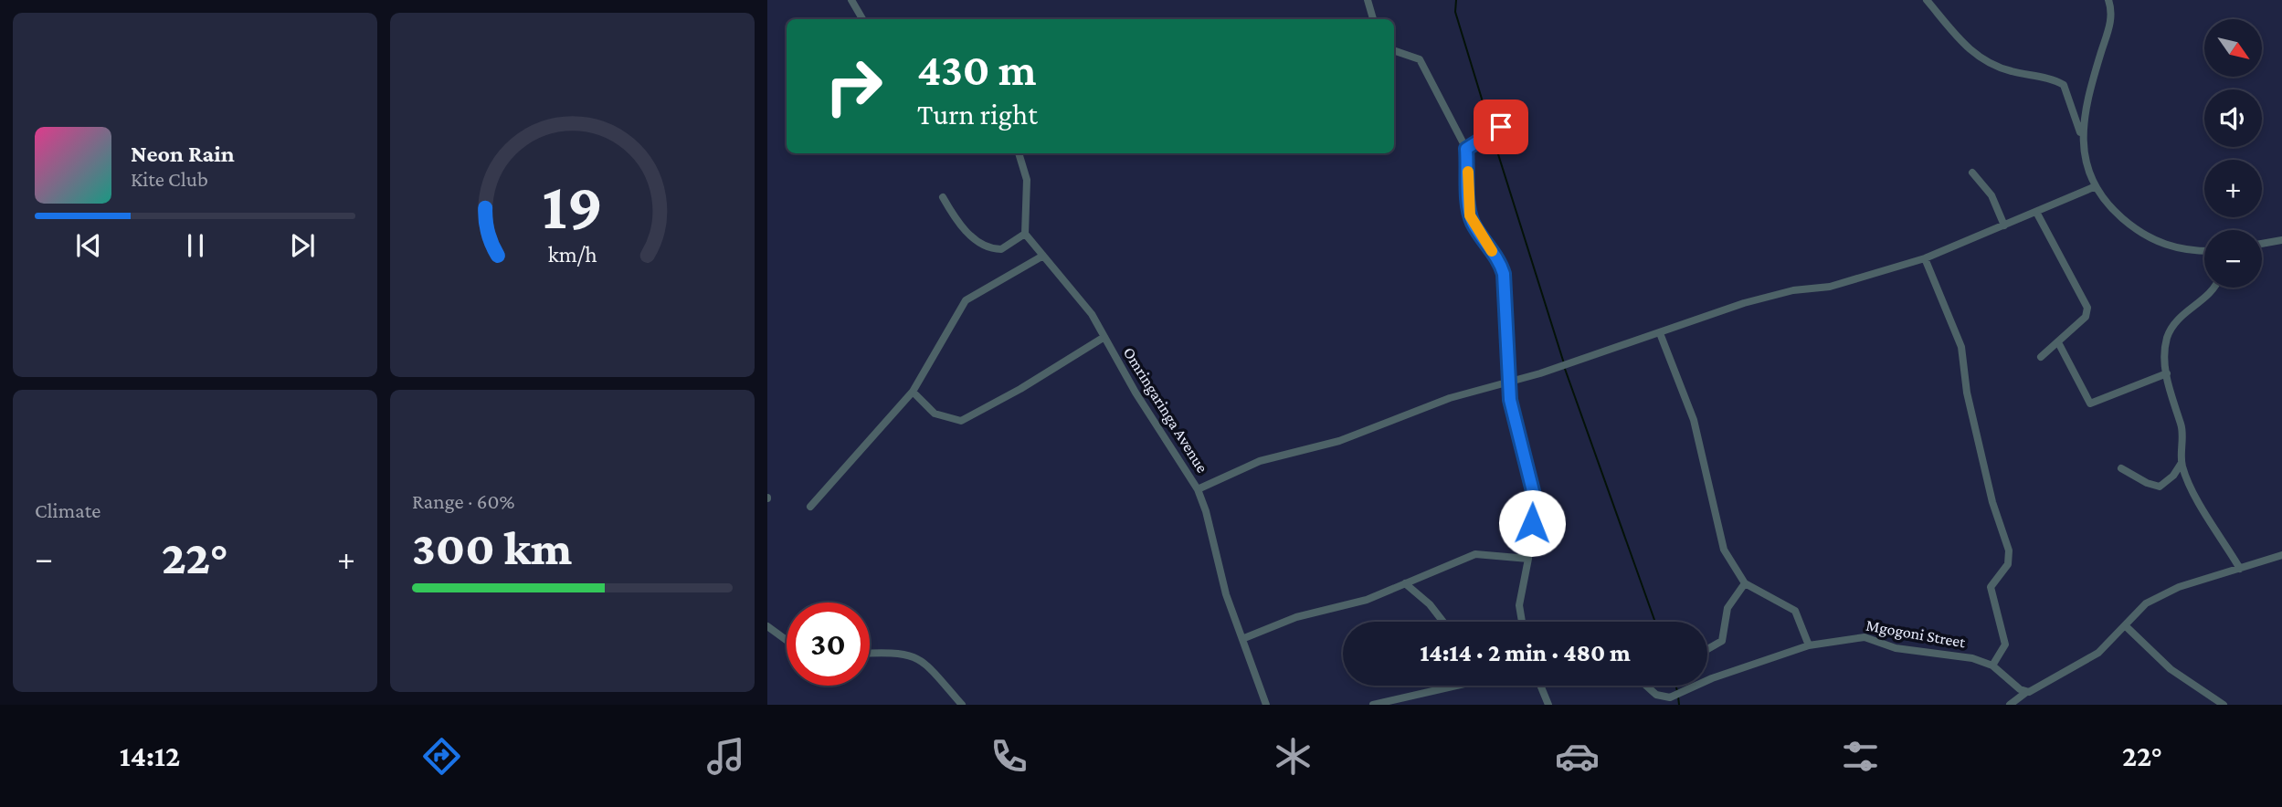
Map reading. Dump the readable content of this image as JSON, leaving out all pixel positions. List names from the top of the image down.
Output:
{
  "streets": {
    "street": ["Omringaringa Avenue", "Mgogoni Street"]
  },
  "north": "bottom right",
  "page": {
    "map_buttons": ["+", "−"],
    "turn": ["430 m", "Turn right"],
    "song": ["Neon Rain", "Kite Club"],
    "tile": [
      "Climate",
      ["Range · 60%", "300 km"]
    ],
    "heat": ["−", "22°", "+"],
    "limit": "30",
    "trip": "14:14 · 2 min · 480 m",
    "tabs": ["14:12", "22°"],
    "gauge": ["19", "km/h"]
  }
}
